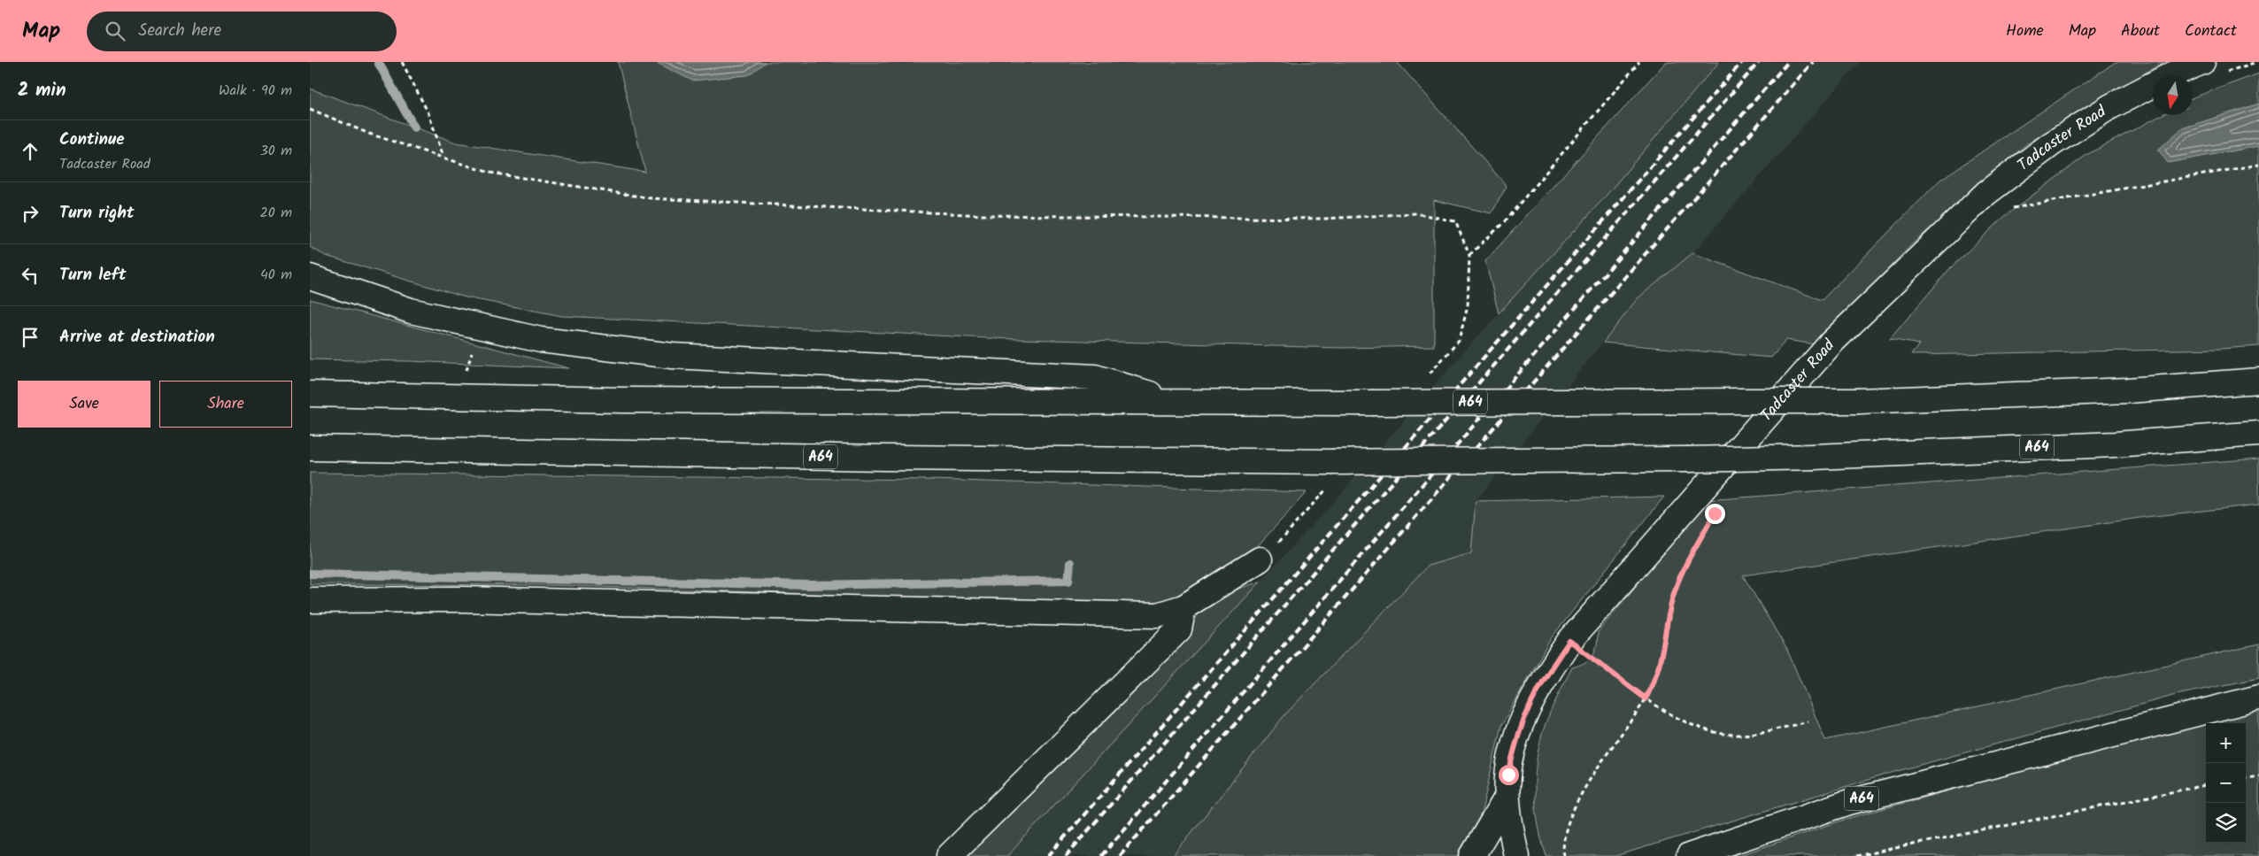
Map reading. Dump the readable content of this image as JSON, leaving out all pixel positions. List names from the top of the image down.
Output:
{
  "streets": {
    "main road": ["Tadcaster Road", "A64"]
  },
  "north": "bottom",
  "page": {
    "header": "Map",
    "search": "Search here",
    "nav": [
      "Home",
      "Map",
      "About",
      "Contact"
    ],
    "heading": ["2 min", "Walk · 90 m"],
    "list": [
      ["Continue", "Tadcaster Road", "30 m"],
      ["Turn right", "20 m"],
      ["Turn left", "40 m"],
      "Arrive at destination"
    ],
    "buttons": ["Save", "Share"],
    "map_buttons": ["+", "−"]
  }
}
